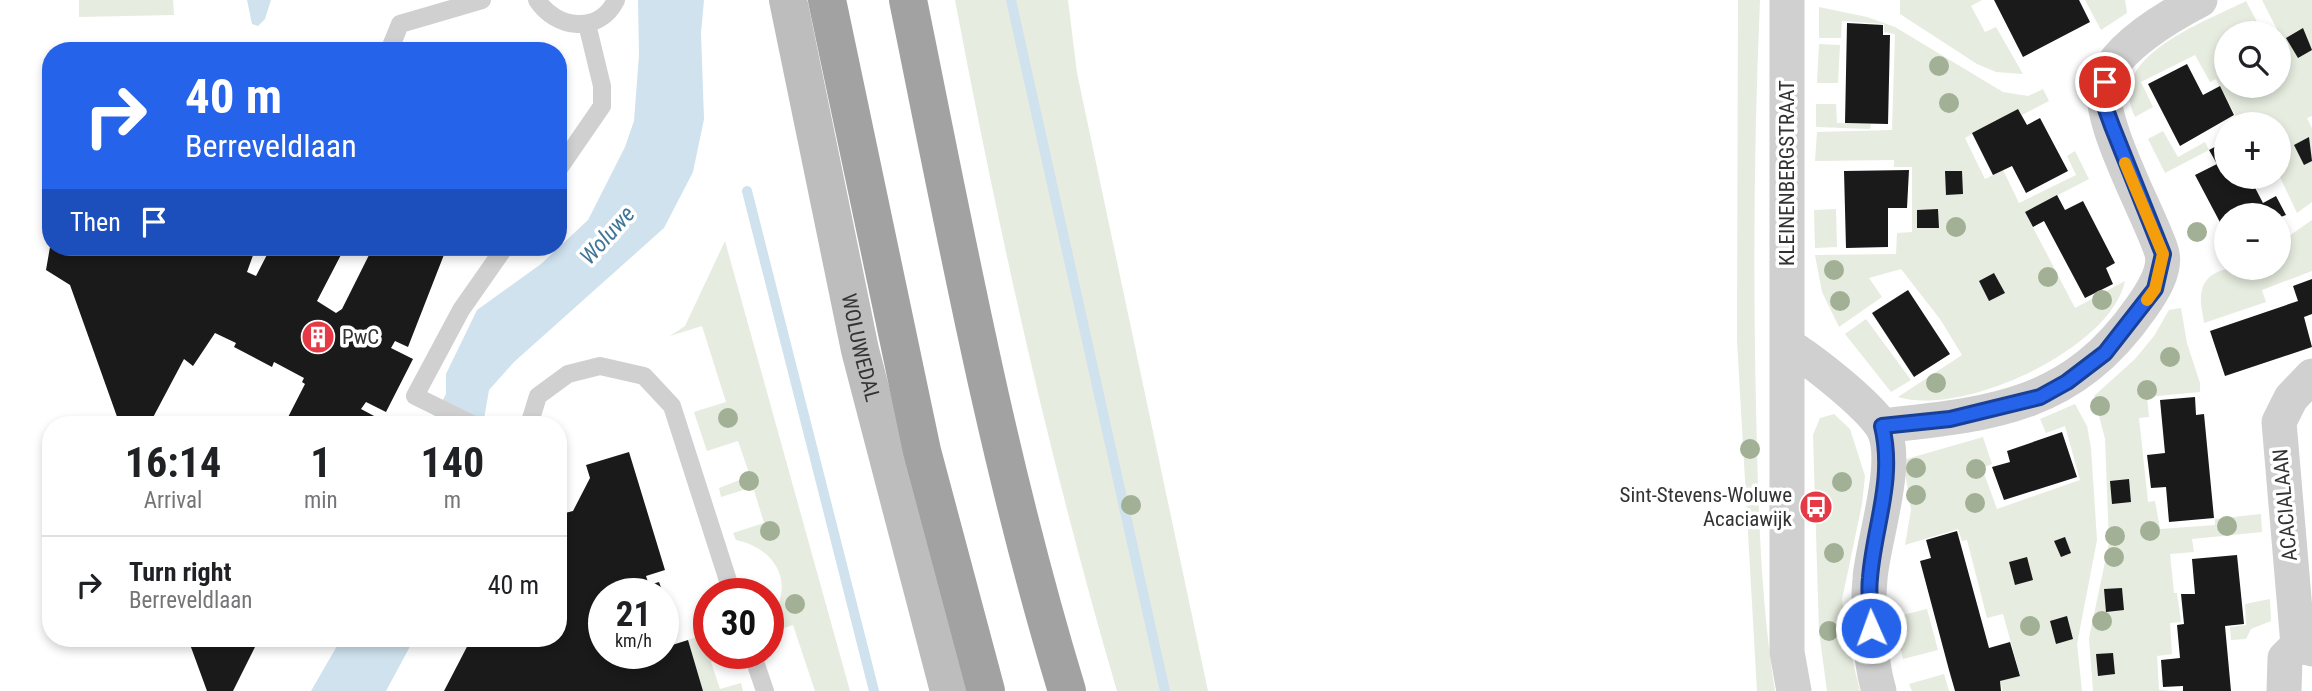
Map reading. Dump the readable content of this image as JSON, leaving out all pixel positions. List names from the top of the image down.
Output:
{
  "streets": {
    "highway": ["WOLUWEDAL"],
    "street": ["KLEINENBERGSTRAAT", "ACACIALAAN"]
  },
  "water": ["Woluwe"],
  "places": {
    "building": ["PwC"],
    "bus stop": ["Sint-Stevens-Woluwe Acaciawijk"]
  },
  "page": {
    "map_buttons": ["+", "−"],
    "turn": ["40 m", "Berreveldlaan"],
    "then": "Then",
    "eta": [
      "16:14",
      "Arrival",
      "1",
      "min",
      "140",
      "m"
    ],
    "list": [
      {
        "name": "Turn right",
        "note": "Berreveldlaan",
        "value": "40 m"
      }
    ],
    "speed": "21 km/h",
    "limit": "30"
  }
}
